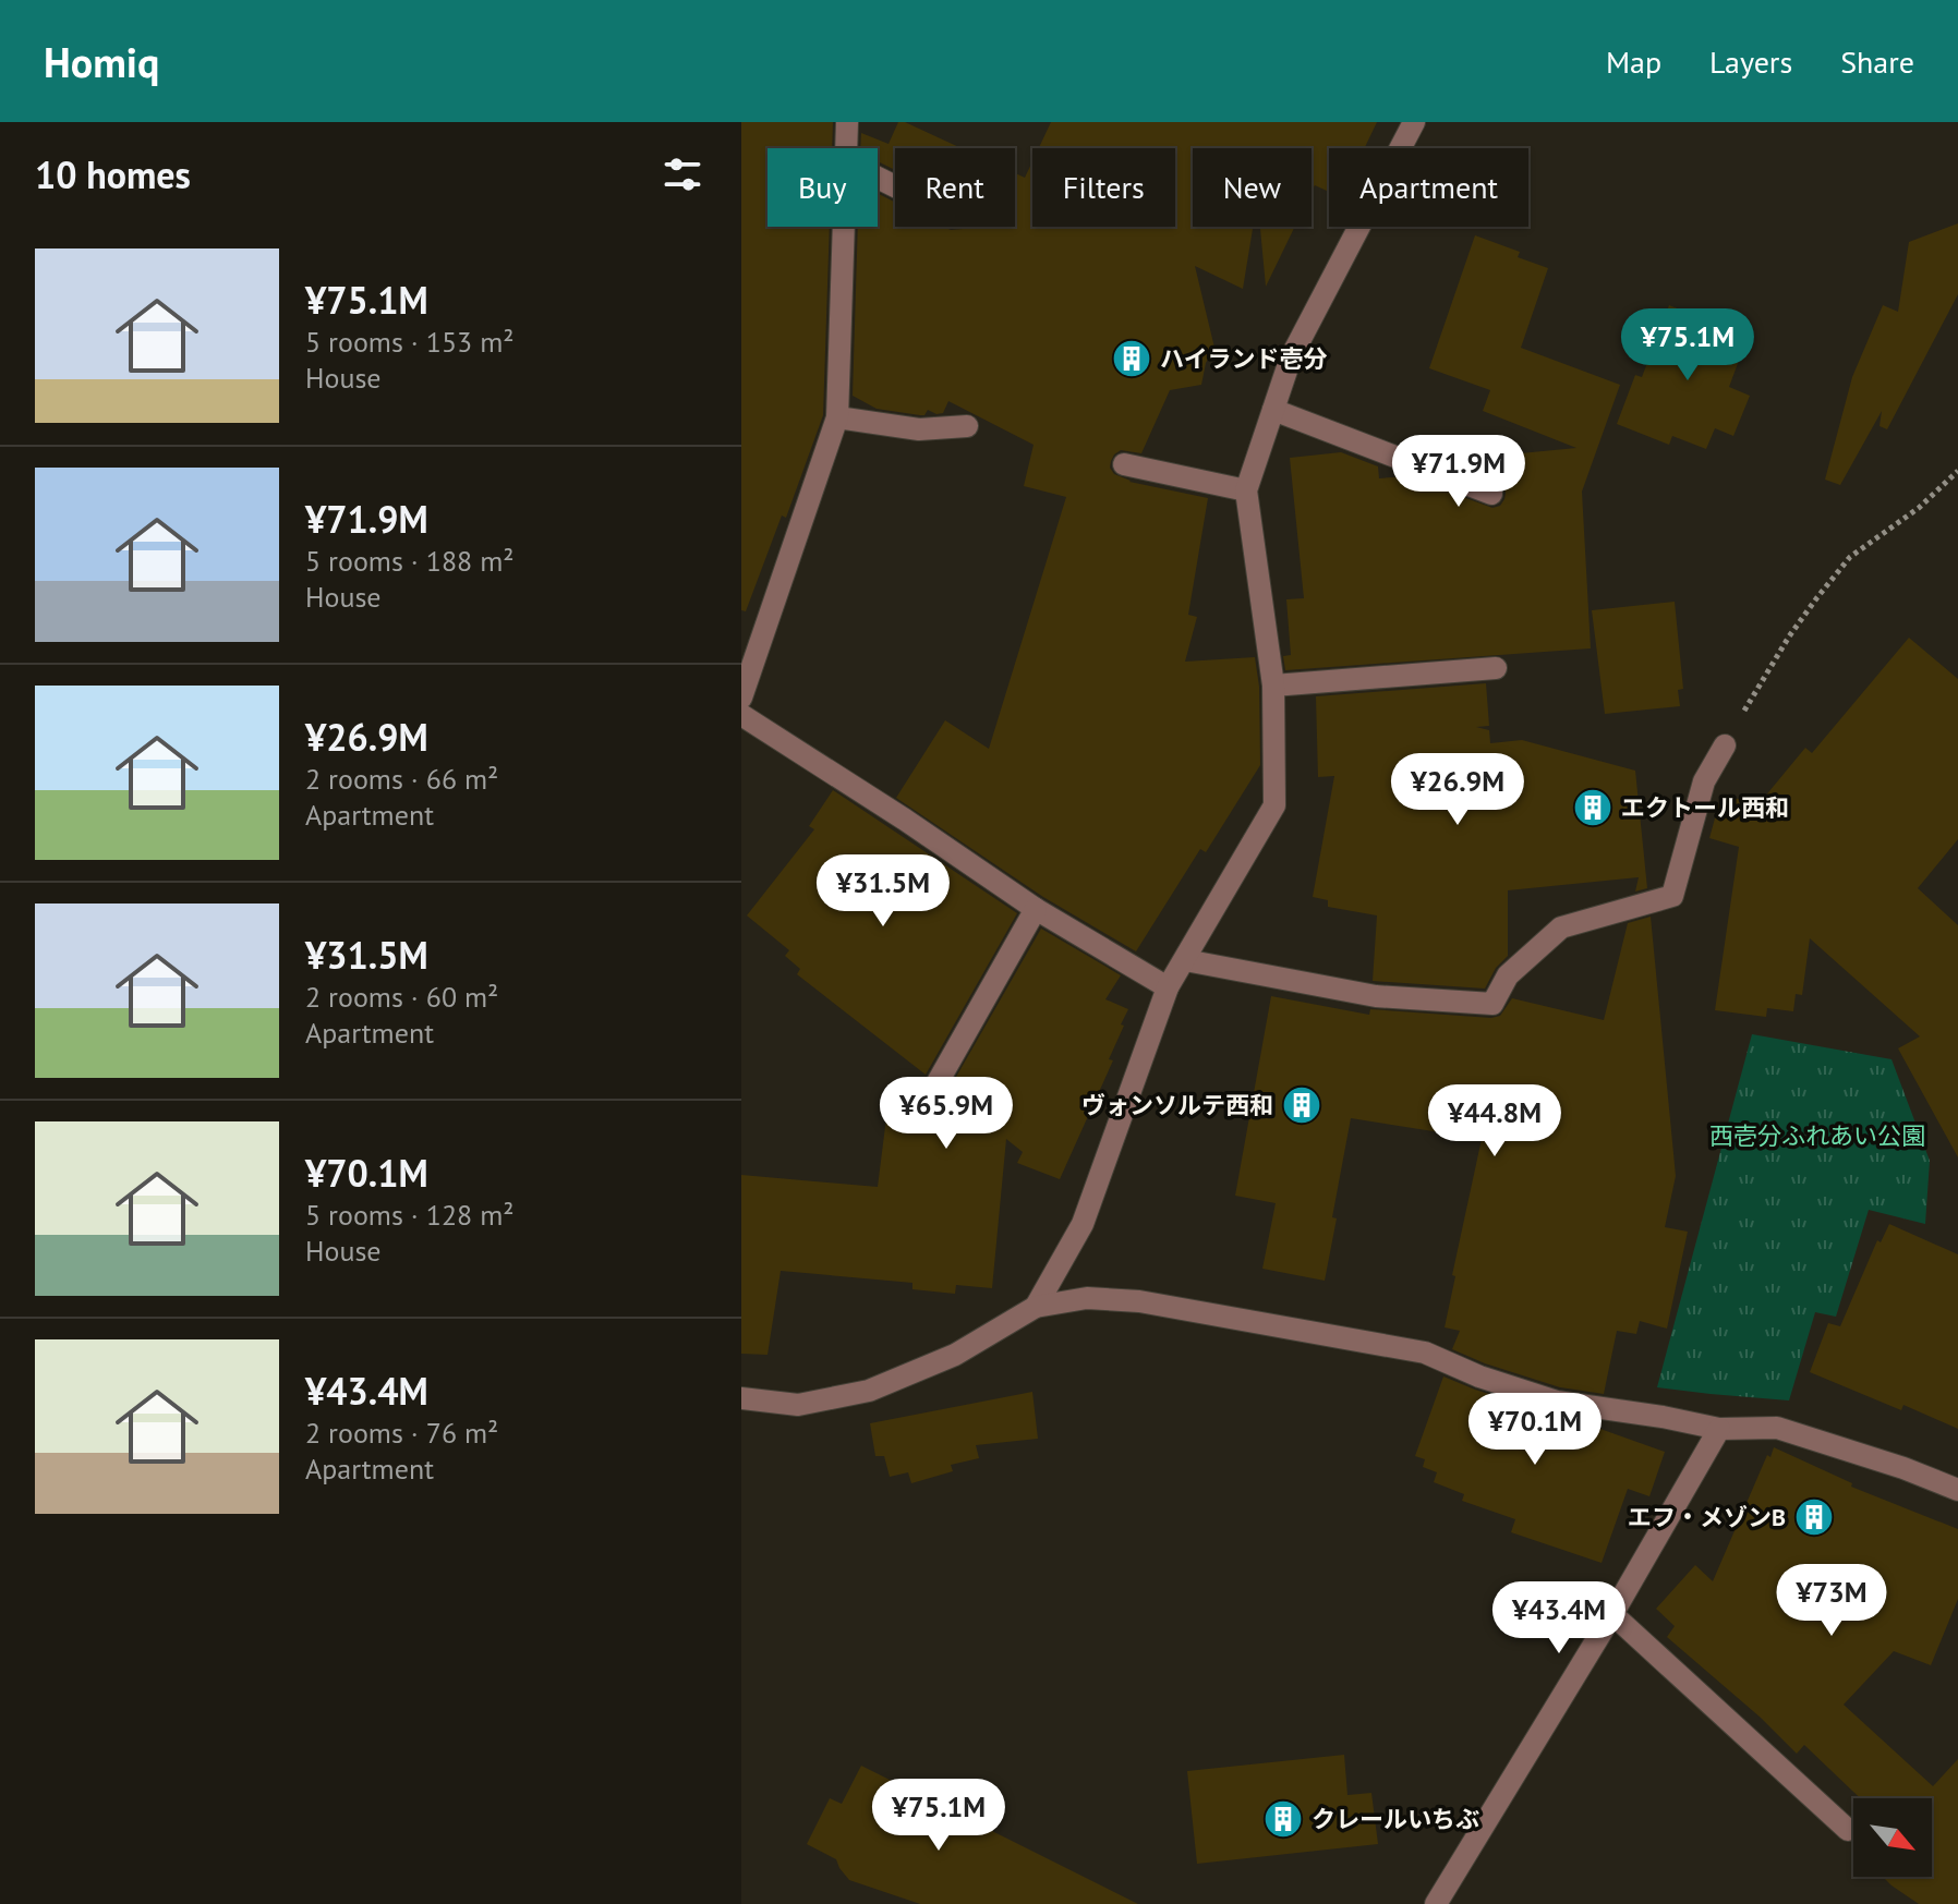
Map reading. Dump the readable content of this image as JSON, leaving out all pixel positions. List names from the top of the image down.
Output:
{
  "parks": ["西壱分ふれあい公園"],
  "places": {
    "building": [
      "ハイランド壱分",
      "エクトール西和",
      "ヴォンソルテ西和",
      "エフ・メゾンB",
      "クレールいちぶ"
    ]
  },
  "north": "bottom right",
  "page": {
    "header": "Homiq",
    "nav": ["Map", "Layers", "Share"],
    "heading": "10 homes",
    "chip": [
      "Buy",
      "Rent",
      "Filters",
      "New",
      "Apartment"
    ],
    "list": [
      {
        "name": "¥75.1M",
        "note": "5 rooms · 153 m² · House"
      },
      {
        "name": "¥71.9M",
        "note": "5 rooms · 188 m² · House"
      },
      {
        "name": "¥26.9M",
        "note": "2 rooms · 66 m² · Apartment"
      },
      {
        "name": "¥31.5M",
        "note": "2 rooms · 60 m² · Apartment"
      },
      {
        "name": "¥70.1M",
        "note": "5 rooms · 128 m² · House"
      },
      {
        "name": "¥43.4M",
        "note": "2 rooms · 76 m² · Apartment"
      }
    ],
    "price": [
      "¥75.1M",
      "¥71.9M",
      "¥26.9M",
      "¥31.5M",
      "¥65.9M",
      "¥44.8M",
      "¥70.1M",
      "¥73M",
      "¥43.4M",
      "¥75.1M"
    ]
  }
}
